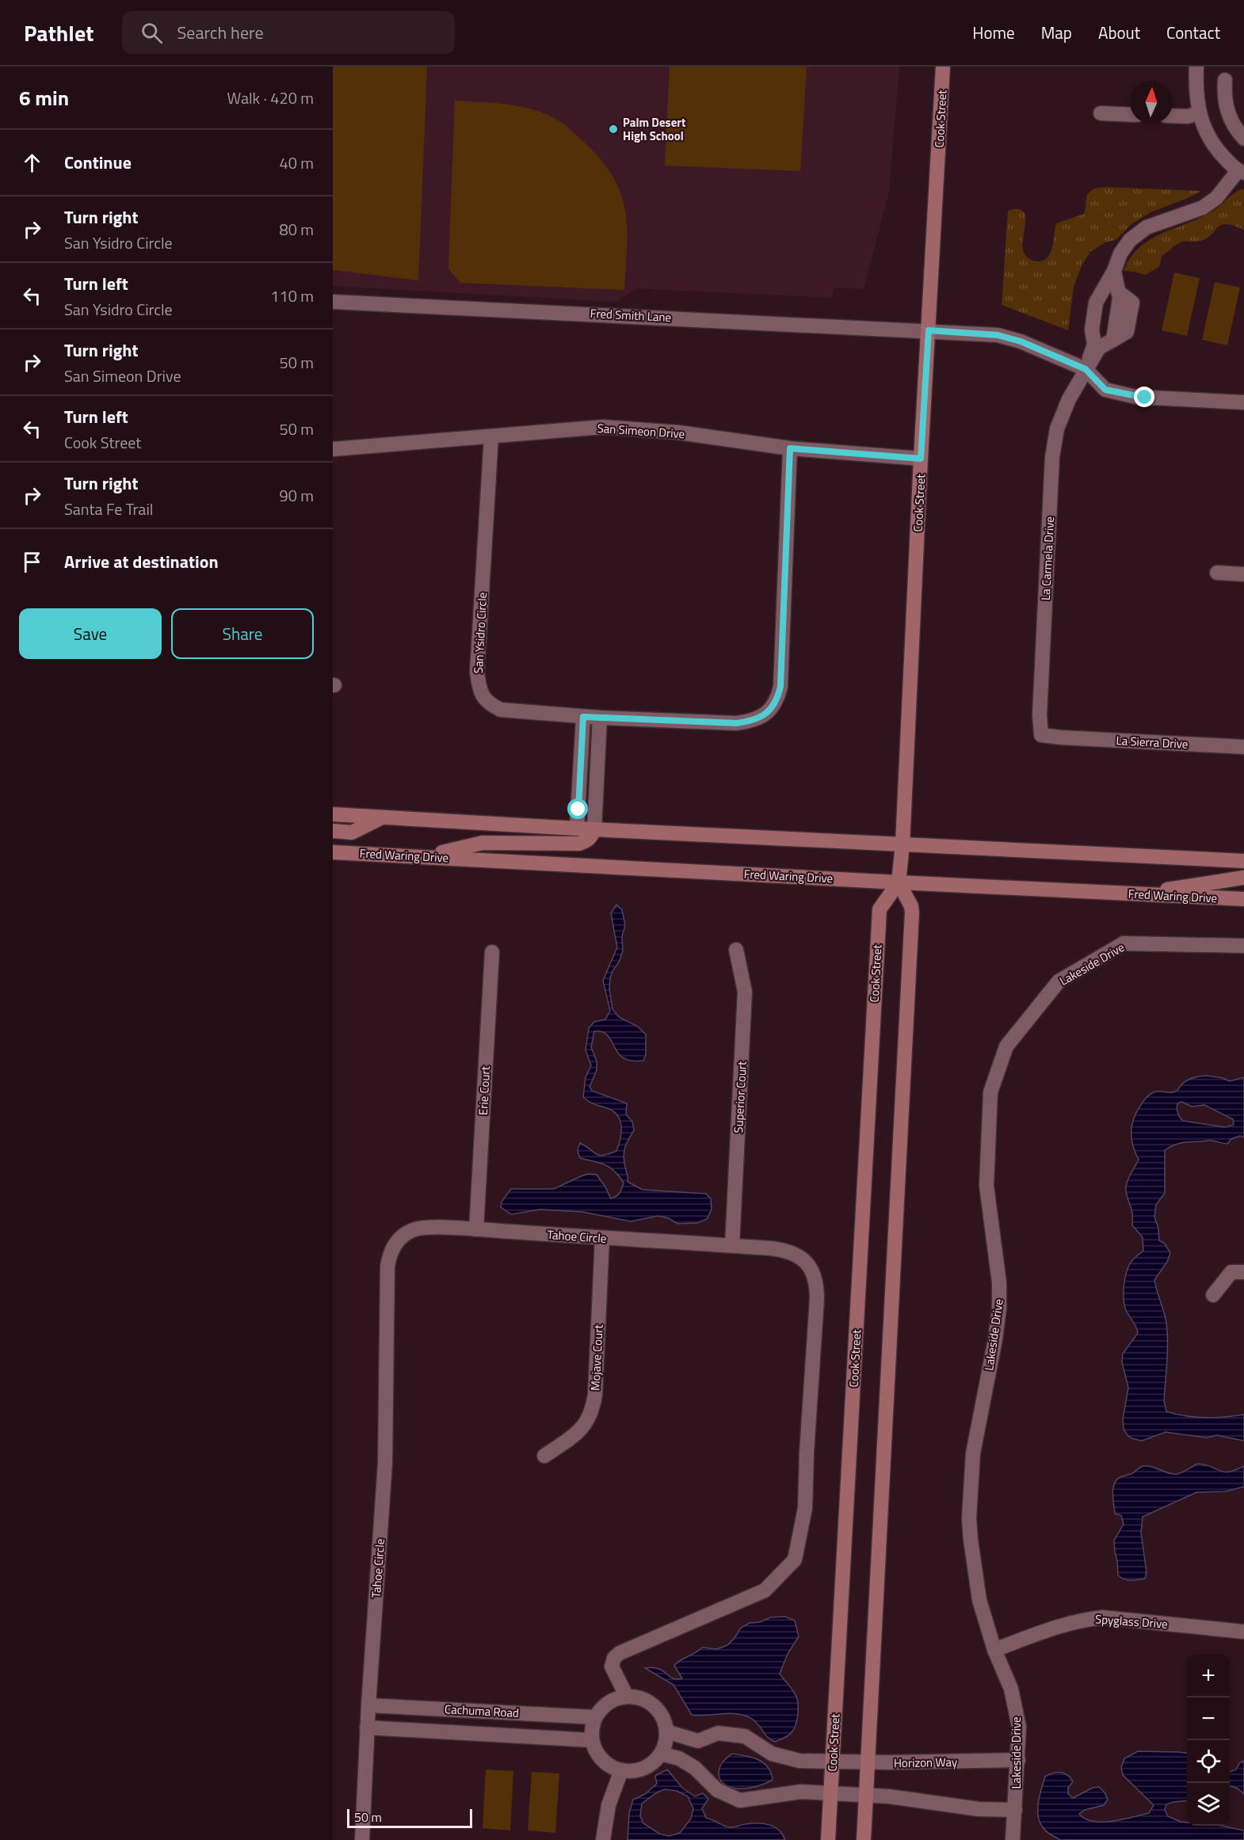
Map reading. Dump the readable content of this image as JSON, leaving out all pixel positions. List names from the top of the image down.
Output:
{
  "streets": {
    "main road": ["Cook Street", "Fred Waring Drive"],
    "street": [
      "Fred Smith Lane",
      "San Simeon Drive",
      "La Carmela Drive",
      "San Ysidro Circle",
      "La Sierra Drive",
      "Lakeside Drive",
      "Erie Court",
      "Superior Court",
      "Tahoe Circle",
      "Mojave Court",
      "Spyglass Drive",
      "Cachuma Road",
      "Horizon Way"
    ]
  },
  "crossings": [
    ["Cook Street", "Fred Smith Lane"],
    ["Cook Street", "San Simeon Drive"],
    ["Cook Street", "Fred Waring Drive"],
    ["Cook Street", "Horizon Way"],
    ["Fred Smith Lane", "La Carmela Drive"],
    ["San Simeon Drive", "San Ysidro Circle"],
    ["La Carmela Drive", "La Sierra Drive"],
    ["Lakeside Drive", "Spyglass Drive"],
    ["Lakeside Drive", "Horizon Way"],
    ["Erie Court", "Tahoe Circle"],
    ["Superior Court", "Tahoe Circle"],
    ["Tahoe Circle", "Mojave Court"],
    ["Tahoe Circle", "Cachuma Road"],
    ["Tahoe Circle", "Horizon Way"],
    ["Cachuma Road", "Horizon Way"]
  ],
  "places": ["Palm Desert High School"],
  "scale_bar": "50 m",
  "north": "top",
  "page": {
    "header": "Pathlet",
    "search": "Search here",
    "nav": [
      "Home",
      "Map",
      "About",
      "Contact"
    ],
    "heading": ["6 min", "Walk · 420 m"],
    "list": [
      ["Continue", "40 m"],
      ["Turn right", "San Ysidro Circle", "80 m"],
      ["Turn left", "San Ysidro Circle", "110 m"],
      ["Turn right", "San Simeon Drive", "50 m"],
      ["Turn left", "Cook Street", "50 m"],
      ["Turn right", "Santa Fe Trail", "90 m"],
      "Arrive at destination"
    ],
    "buttons": ["Save", "Share"],
    "map_buttons": ["+", "−"],
    "scale": "50 m"
  }
}
